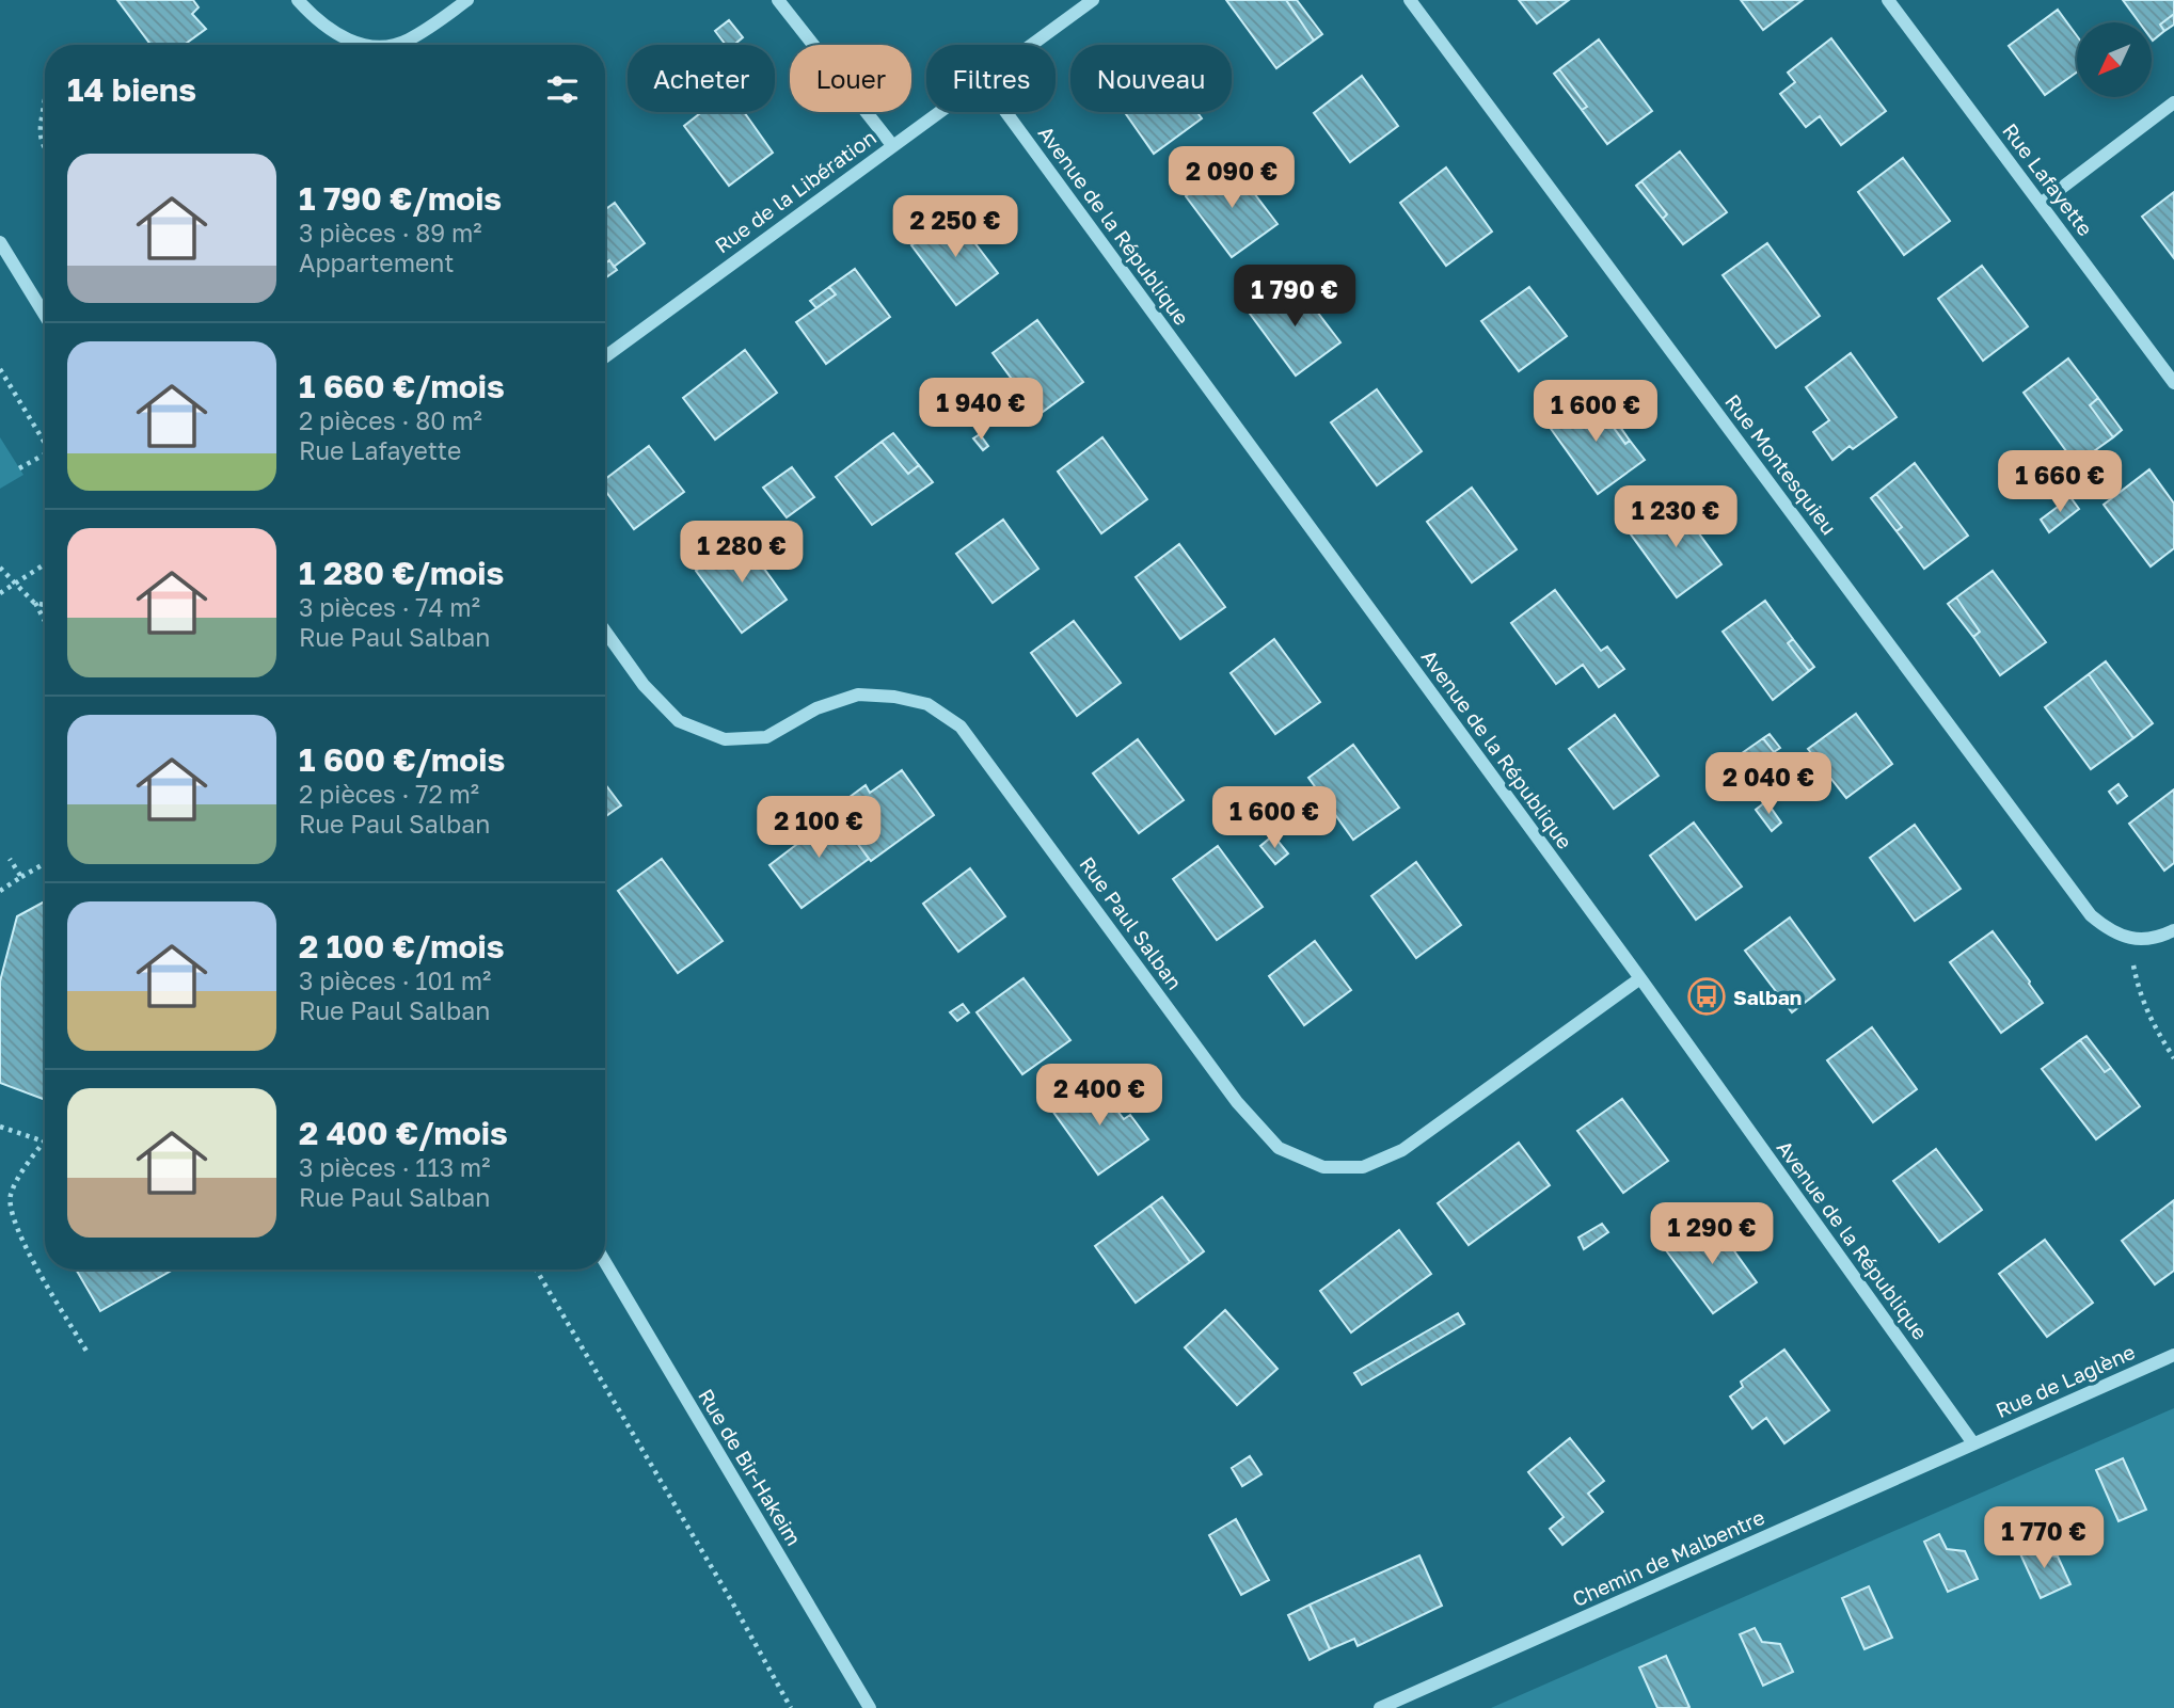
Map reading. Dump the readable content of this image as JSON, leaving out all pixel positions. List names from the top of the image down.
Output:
{
  "streets": {
    "street": [
      "Rue Lafayette",
      "Rue de la Libération",
      "Avenue de la République",
      "Rue Montesquieu",
      "Rue Paul Salban",
      "Rue de Laglène",
      "Rue de Bir-Hakeim",
      "Chemin de Malbentre"
    ]
  },
  "crossings": [
    ["Avenue de la République", "Rue Paul Salban"],
    ["Avenue de la République", "Rue de Laglène"],
    ["Avenue de la République", "Chemin de Malbentre"],
    ["Rue de Laglène", "Chemin de Malbentre"]
  ],
  "places": {
    "bus stop": ["Salban"]
  },
  "north": "bottom left",
  "page": {
    "chip": [
      "Acheter",
      "Louer",
      "Filtres",
      "Nouveau"
    ],
    "heading": "14 biens",
    "list": [
      {
        "name": "1 790 €/mois",
        "note": "3 pièces · 89 m² · Appartement"
      },
      {
        "name": "1 660 €/mois",
        "note": "2 pièces · 80 m² · Rue Lafayette"
      },
      {
        "name": "1 280 €/mois",
        "note": "3 pièces · 74 m² · Rue Paul Salban"
      },
      {
        "name": "1 600 €/mois",
        "note": "2 pièces · 72 m² · Rue Paul Salban"
      },
      {
        "name": "2 100 €/mois",
        "note": "3 pièces · 101 m² · Rue Paul Salban"
      },
      {
        "name": "2 400 €/mois",
        "note": "3 pièces · 113 m² · Rue Paul Salban"
      }
    ],
    "price": [
      "2 090 €",
      "2 250 €",
      "1 790 €",
      "1 940 €",
      "1 600 €",
      "1 660 €",
      "1 230 €",
      "1 280 €",
      "2 040 €",
      "1 600 €",
      "2 100 €",
      "2 400 €",
      "1 290 €",
      "1 770 €"
    ]
  }
}
